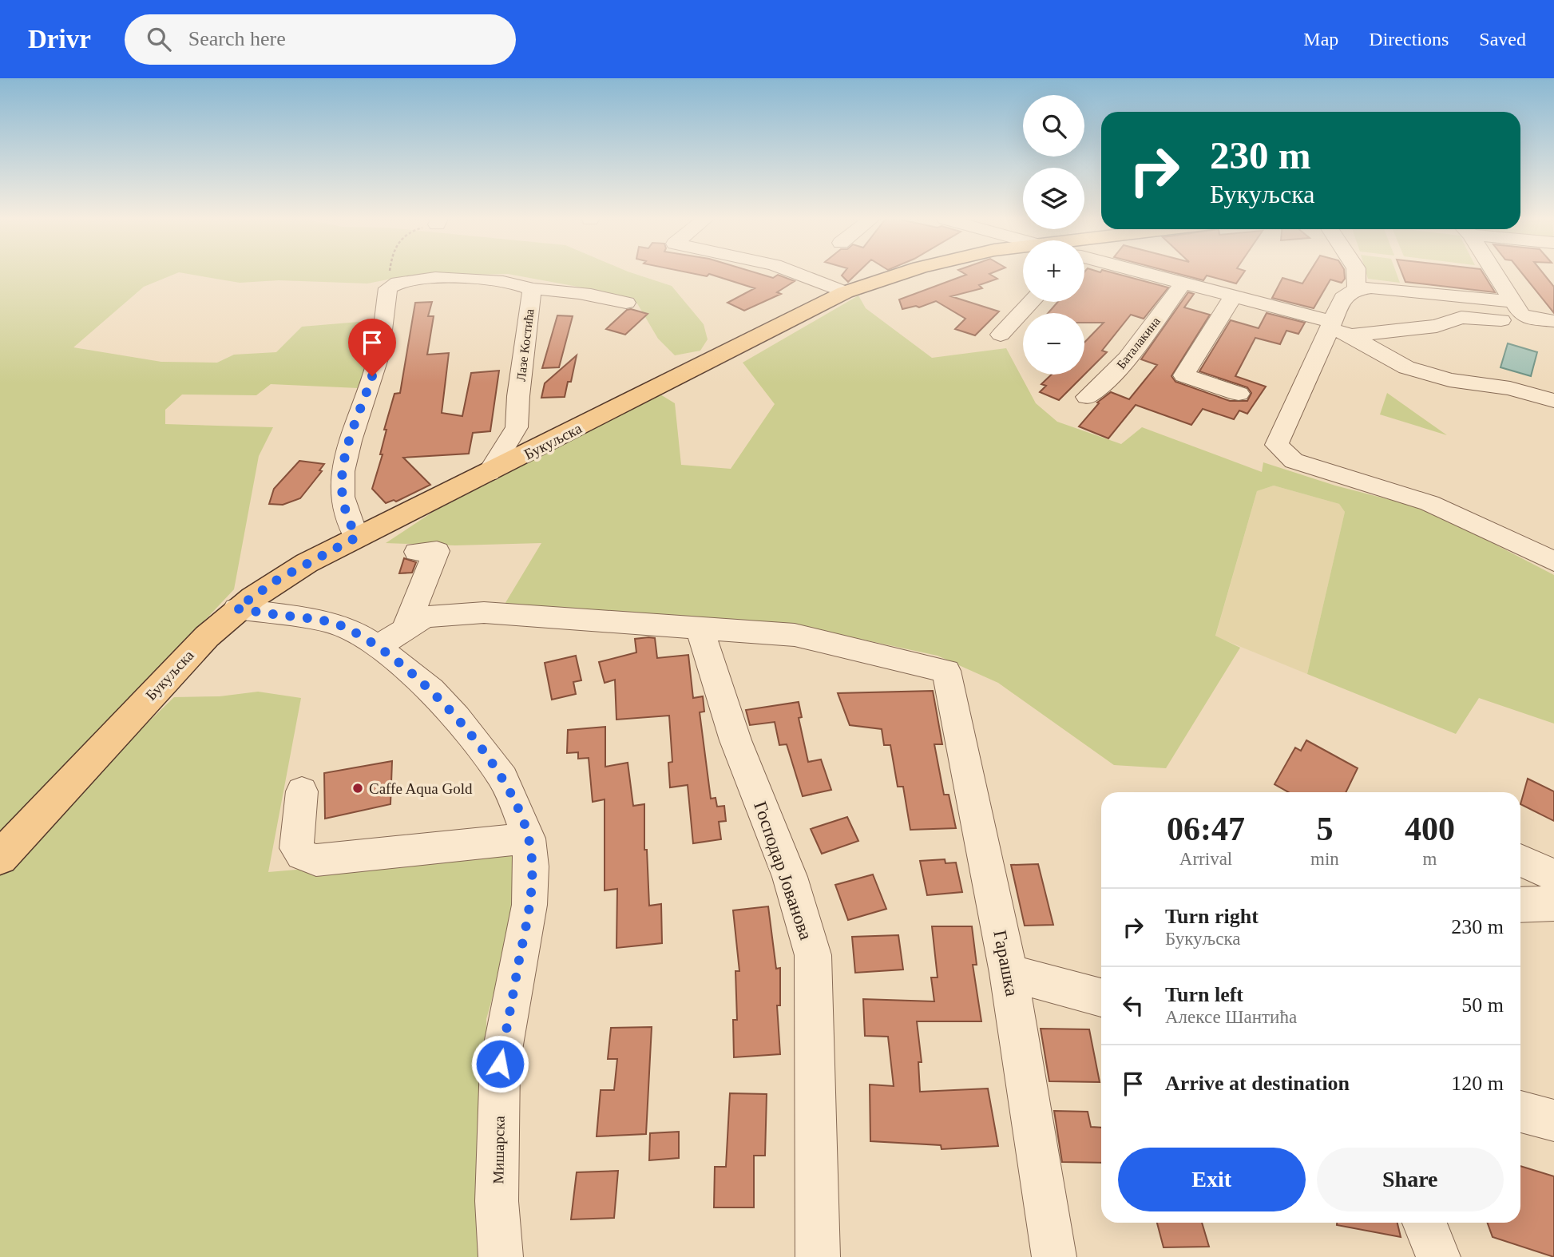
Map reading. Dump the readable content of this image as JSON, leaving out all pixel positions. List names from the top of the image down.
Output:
{
  "streets": {
    "main road": ["Букуљска"],
    "street": [
      "Баталакина",
      "Лазе Костића",
      "Господар Јованова",
      "Гарашка",
      "Мишарска"
    ]
  },
  "crossings": [
    ["Лазе Костића", "Букуљска"],
    ["Букуљска", "Мишарска"],
    ["Господар Јованова", "Гарашка"]
  ],
  "places": ["Caffe Aqua Gold"],
  "page": {
    "header": "Drivr",
    "search": "Search here",
    "nav": ["Map", "Directions", "Saved"],
    "map_buttons": ["+", "−"],
    "turn": ["230 m", "Букуљска"],
    "eta": [
      "06:47",
      "Arrival",
      "5",
      "min",
      "400",
      "m"
    ],
    "list": [
      {
        "name": "Turn right",
        "note": "Букуљска",
        "value": "230 m"
      },
      {
        "name": "Turn left",
        "note": "Алексе Шантића",
        "value": "50 m"
      },
      {
        "name": "Arrive at destination",
        "value": "120 m"
      }
    ],
    "buttons": ["Exit", "Share"]
  }
}
